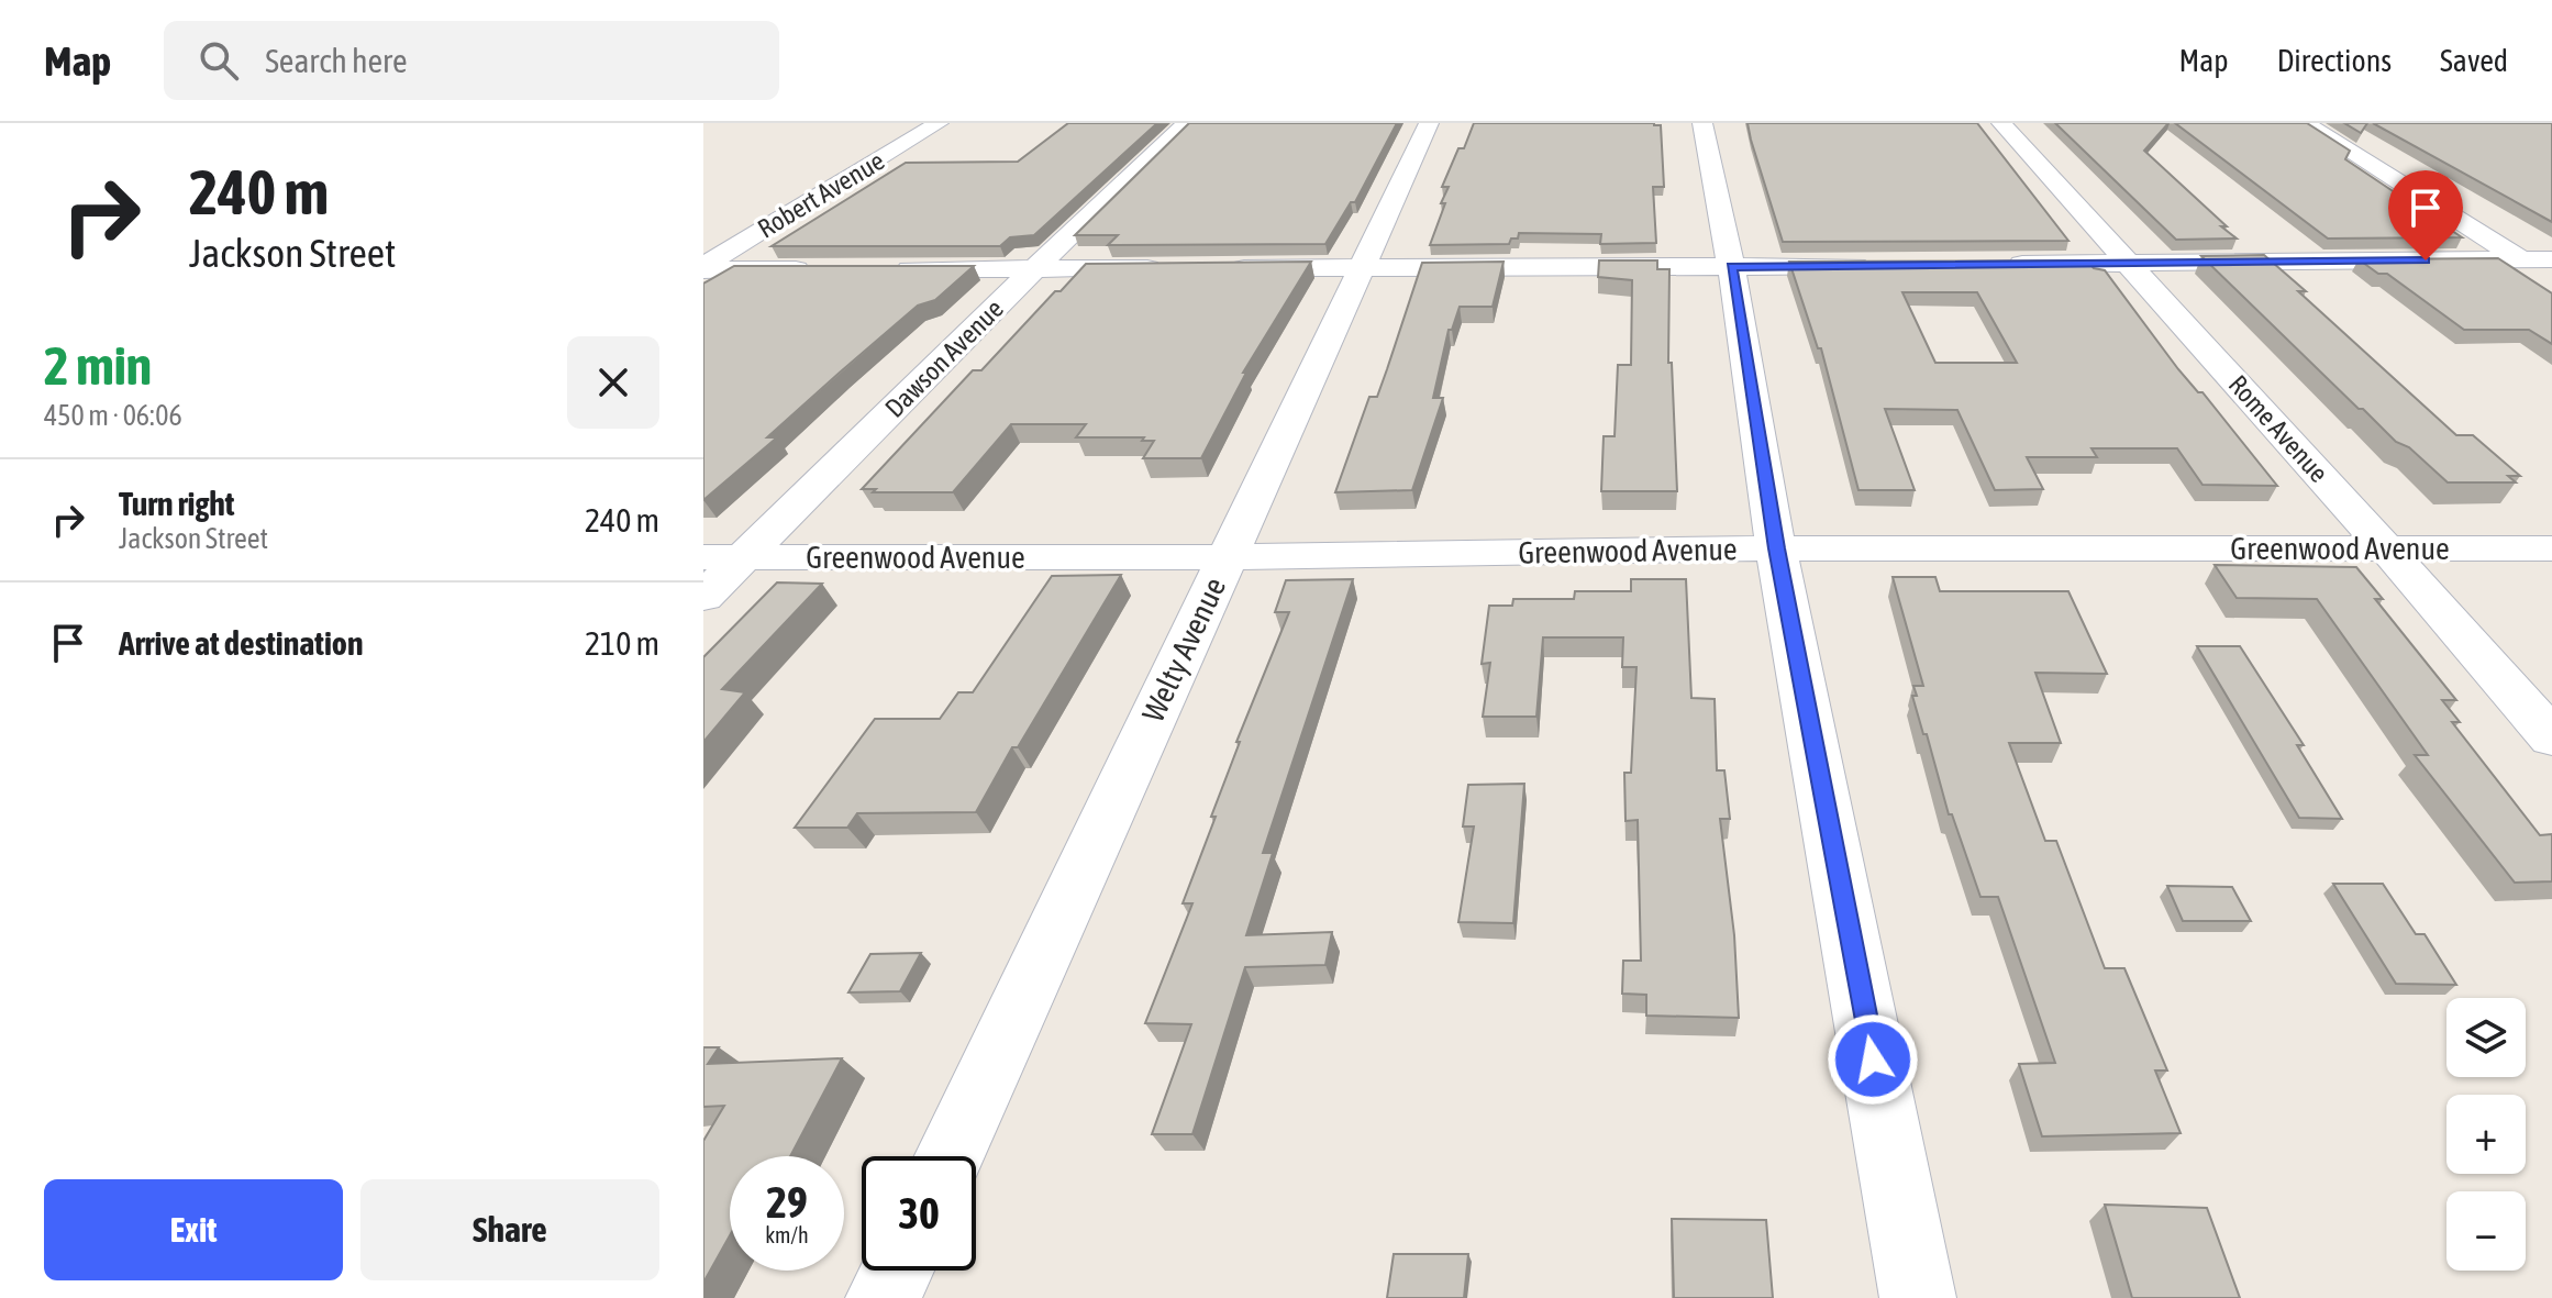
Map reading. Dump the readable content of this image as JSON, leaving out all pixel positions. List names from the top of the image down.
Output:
{
  "streets": {
    "street": [
      "Robert Avenue",
      "Dawson Avenue",
      "Rome Avenue",
      "Greenwood Avenue",
      "Welty Avenue"
    ]
  },
  "crossings": [
    ["Dawson Avenue", "Greenwood Avenue"],
    ["Rome Avenue", "Greenwood Avenue"],
    ["Greenwood Avenue", "Welty Avenue"]
  ],
  "page": {
    "header": "Map",
    "search": "Search here",
    "nav": ["Map", "Directions", "Saved"],
    "turn": ["240 m", "Jackson Street"],
    "heading": ["2 min", "450 m · 06:06"],
    "list": [
      {
        "name": "Turn right",
        "note": "Jackson Street",
        "value": "240 m"
      },
      {
        "name": "Arrive at destination",
        "value": "210 m"
      }
    ],
    "map_buttons": ["+", "−"],
    "speed": "29 km/h",
    "limit": "30",
    "buttons": ["Exit", "Share"]
  }
}
